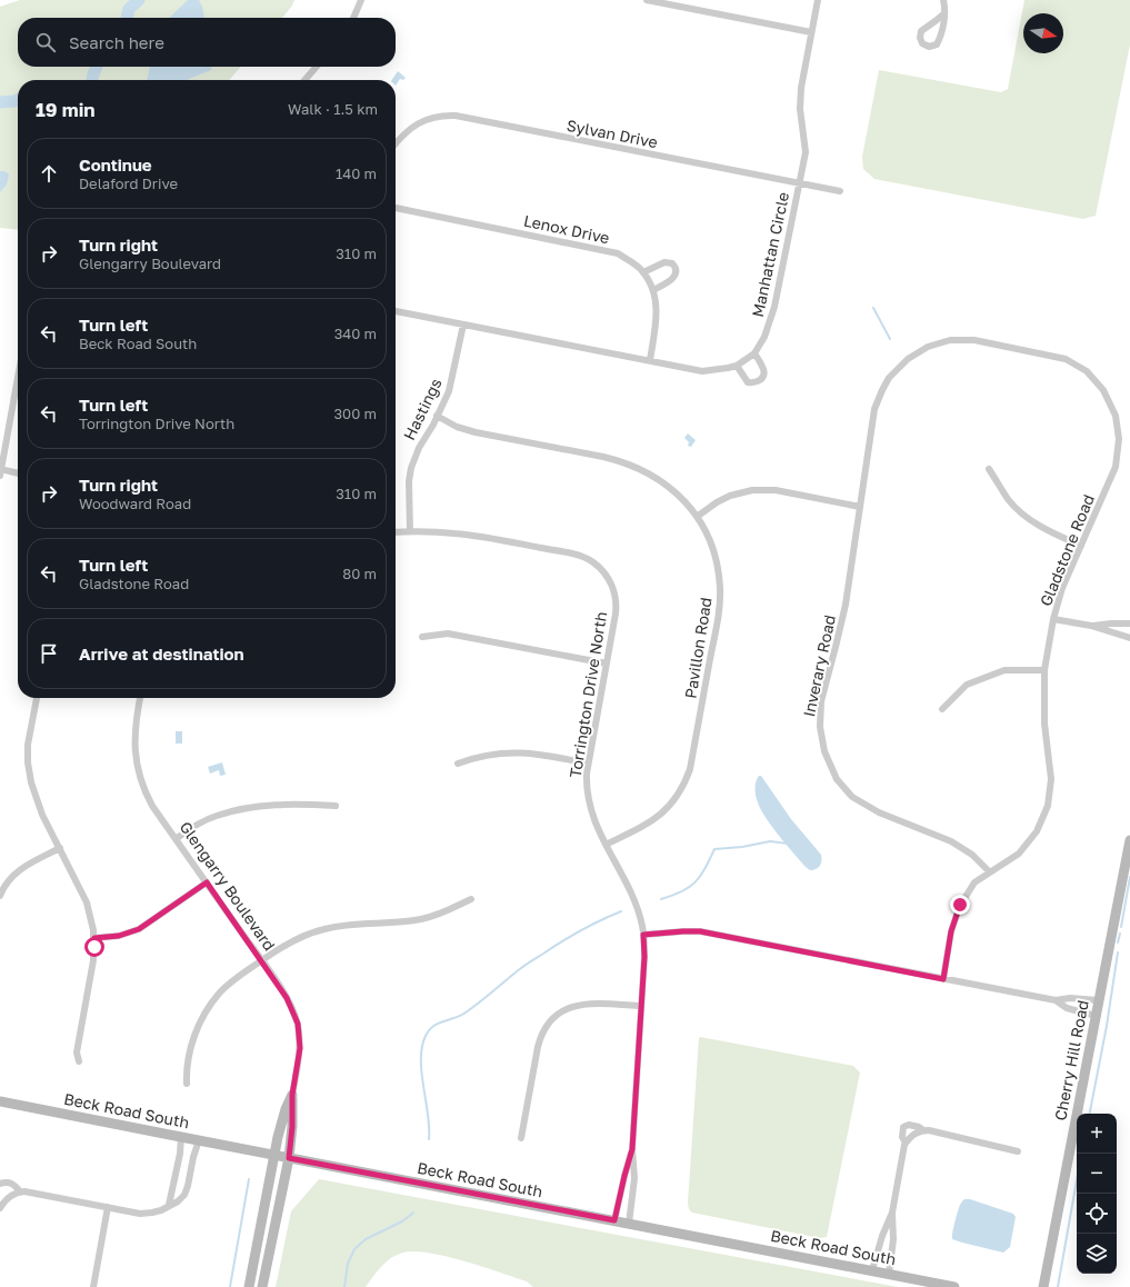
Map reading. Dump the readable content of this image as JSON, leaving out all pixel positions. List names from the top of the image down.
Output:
{
  "streets": {
    "main road": ["Glengarry Boulevard", "Cherry Hill Road", "Beck Road South"],
    "street": [
      "Sylvan Drive",
      "Lenox Drive",
      "Manhattan Circle",
      "Hastings",
      "Gladstone Road",
      "Pavillon Road",
      "Inverary Road",
      "Torrington Drive North"
    ]
  },
  "crossings": [
    ["Sylvan Drive", "Manhattan Circle"],
    ["Lenox Drive", "Manhattan Circle"],
    ["Manhattan Circle", "Hastings"],
    ["Hastings", "Pavillon Road"],
    ["Hastings", "Torrington Drive North"],
    ["Gladstone Road", "Inverary Road"],
    ["Pavillon Road", "Torrington Drive North"],
    ["Torrington Drive North", "Beck Road South"],
    ["Glengarry Boulevard", "Beck Road South"]
  ],
  "north": "right",
  "page": {
    "search": "Search here",
    "heading": ["19 min", "Walk · 1.5 km"],
    "list": [
      ["Continue", "Delaford Drive", "140 m"],
      ["Turn right", "Glengarry Boulevard", "310 m"],
      ["Turn left", "Beck Road South", "340 m"],
      ["Turn left", "Torrington Drive North", "300 m"],
      ["Turn right", "Woodward Road", "310 m"],
      ["Turn left", "Gladstone Road", "80 m"],
      "Arrive at destination"
    ],
    "map_buttons": ["+", "−"]
  }
}
